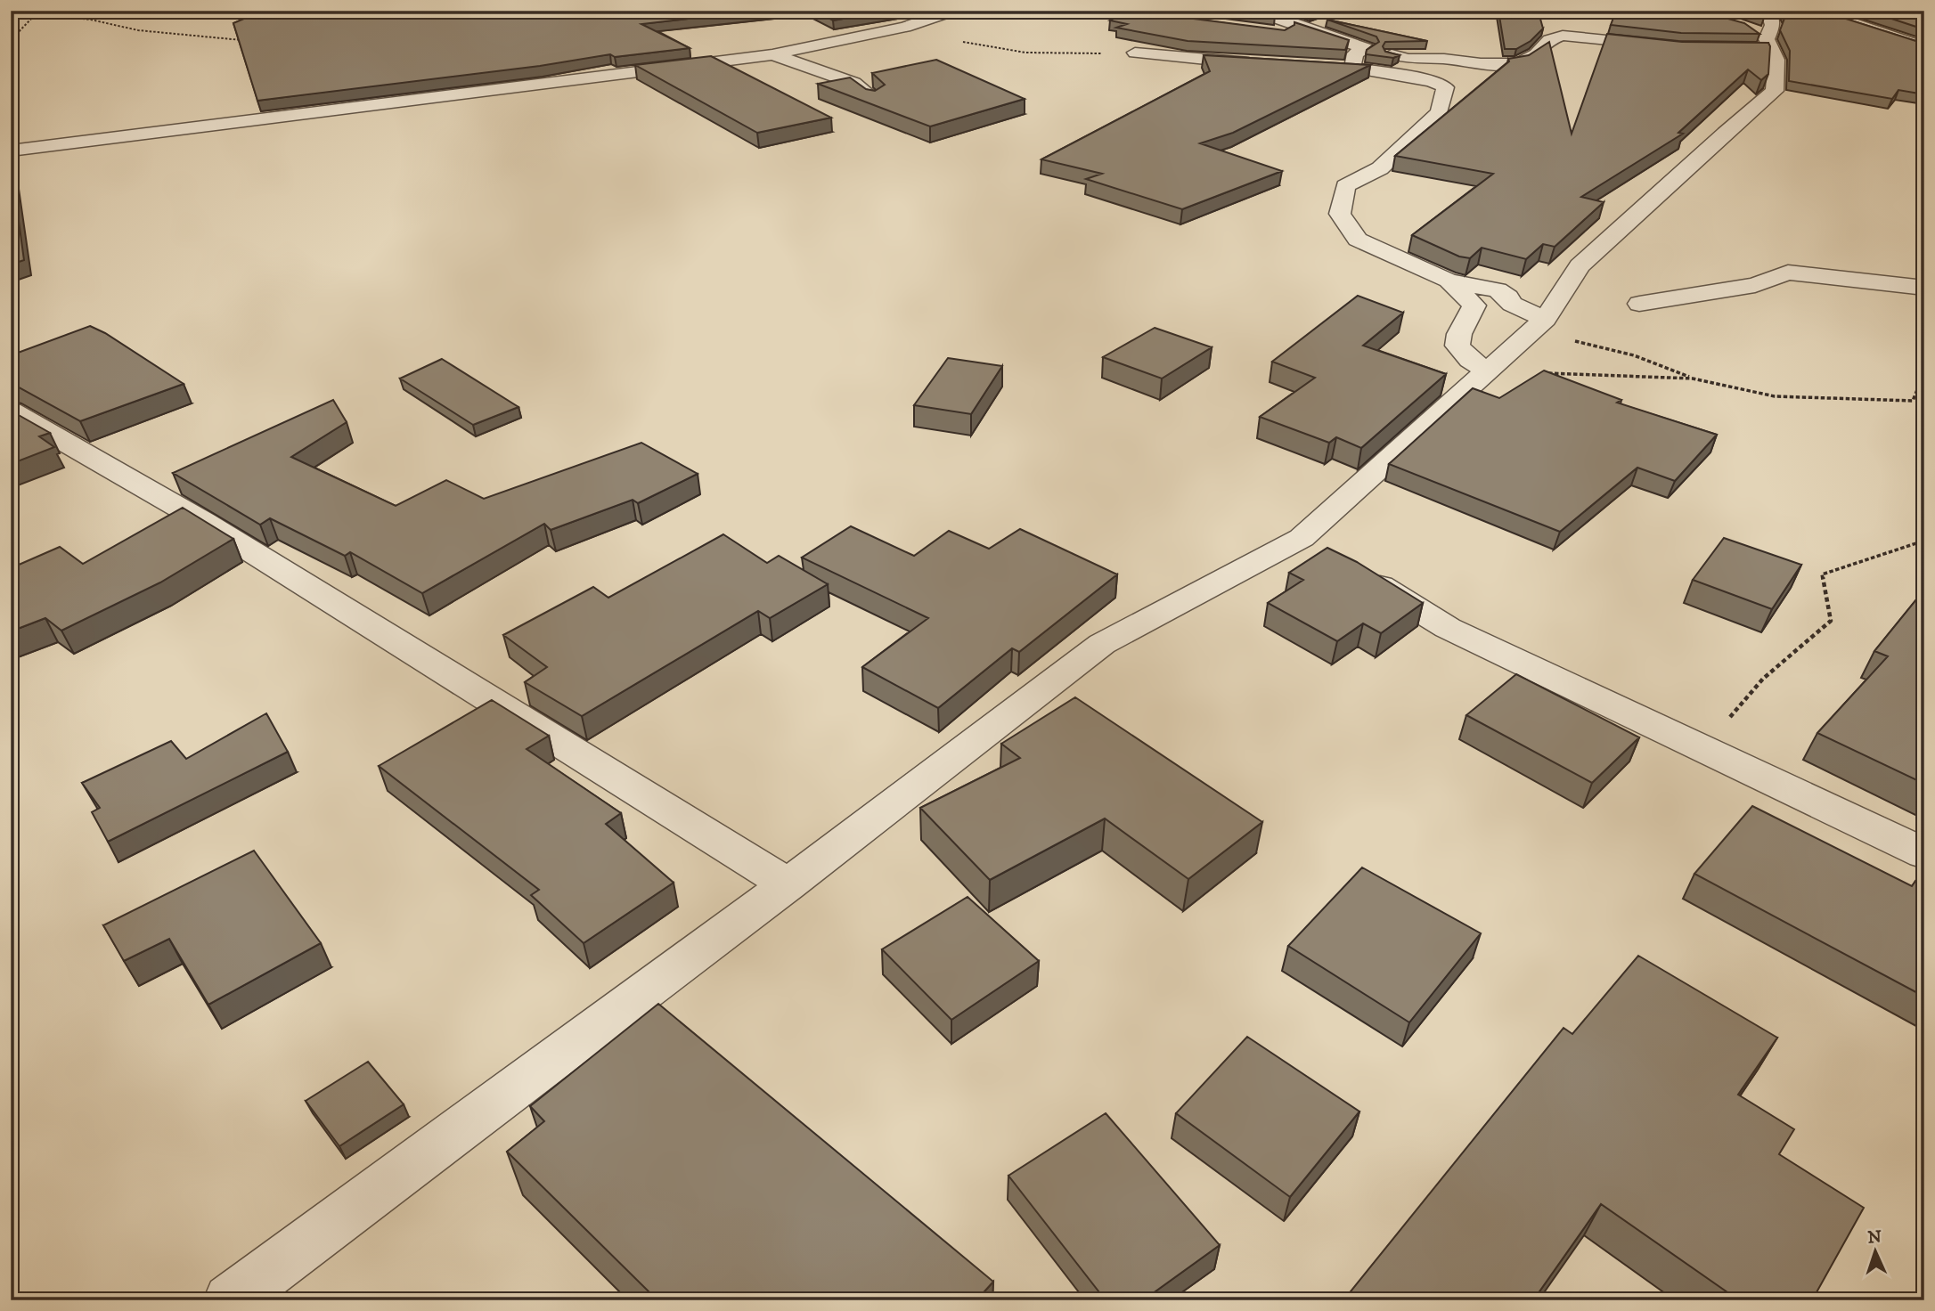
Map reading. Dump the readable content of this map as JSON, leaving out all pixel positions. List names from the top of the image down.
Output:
{
  "north": "top"
}
